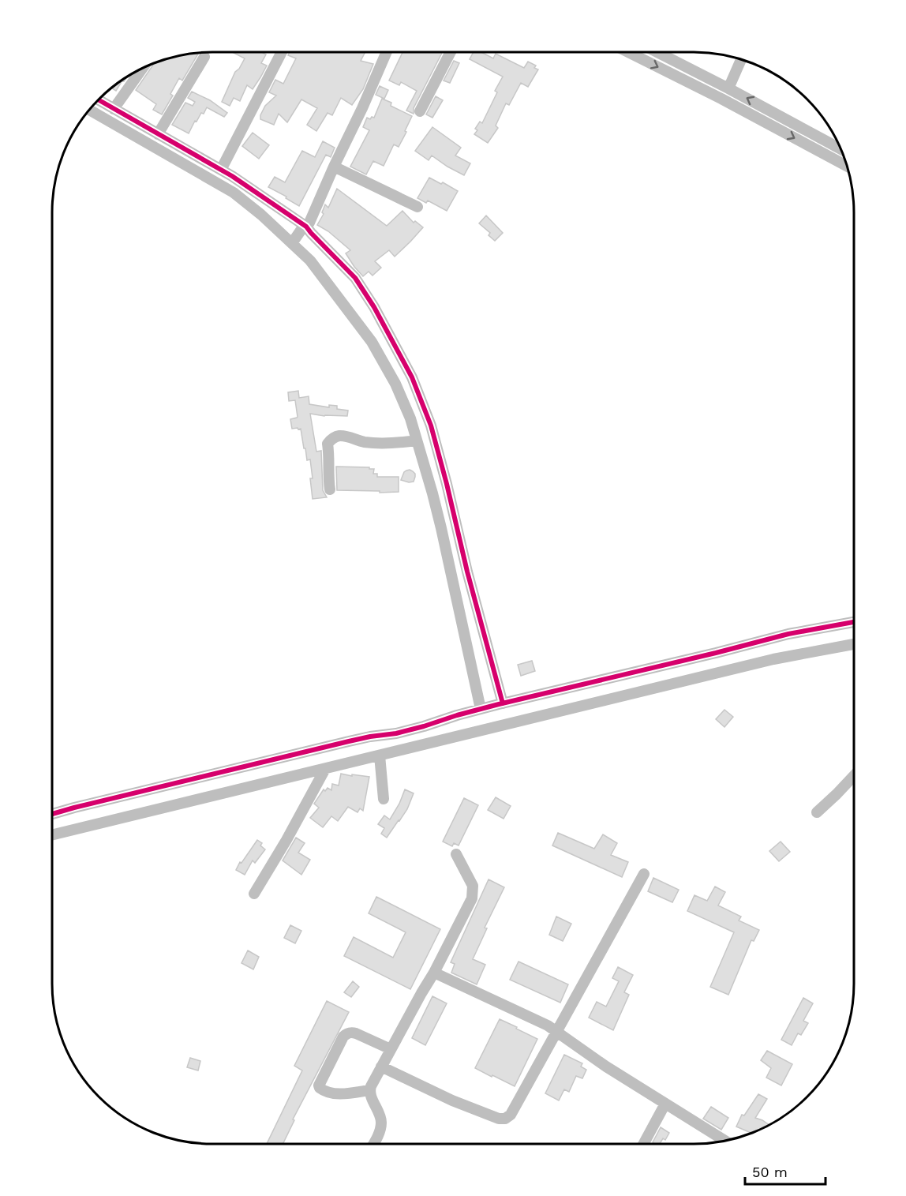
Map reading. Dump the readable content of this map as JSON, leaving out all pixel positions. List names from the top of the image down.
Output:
{
  "scale_bar": "50 m"
}
